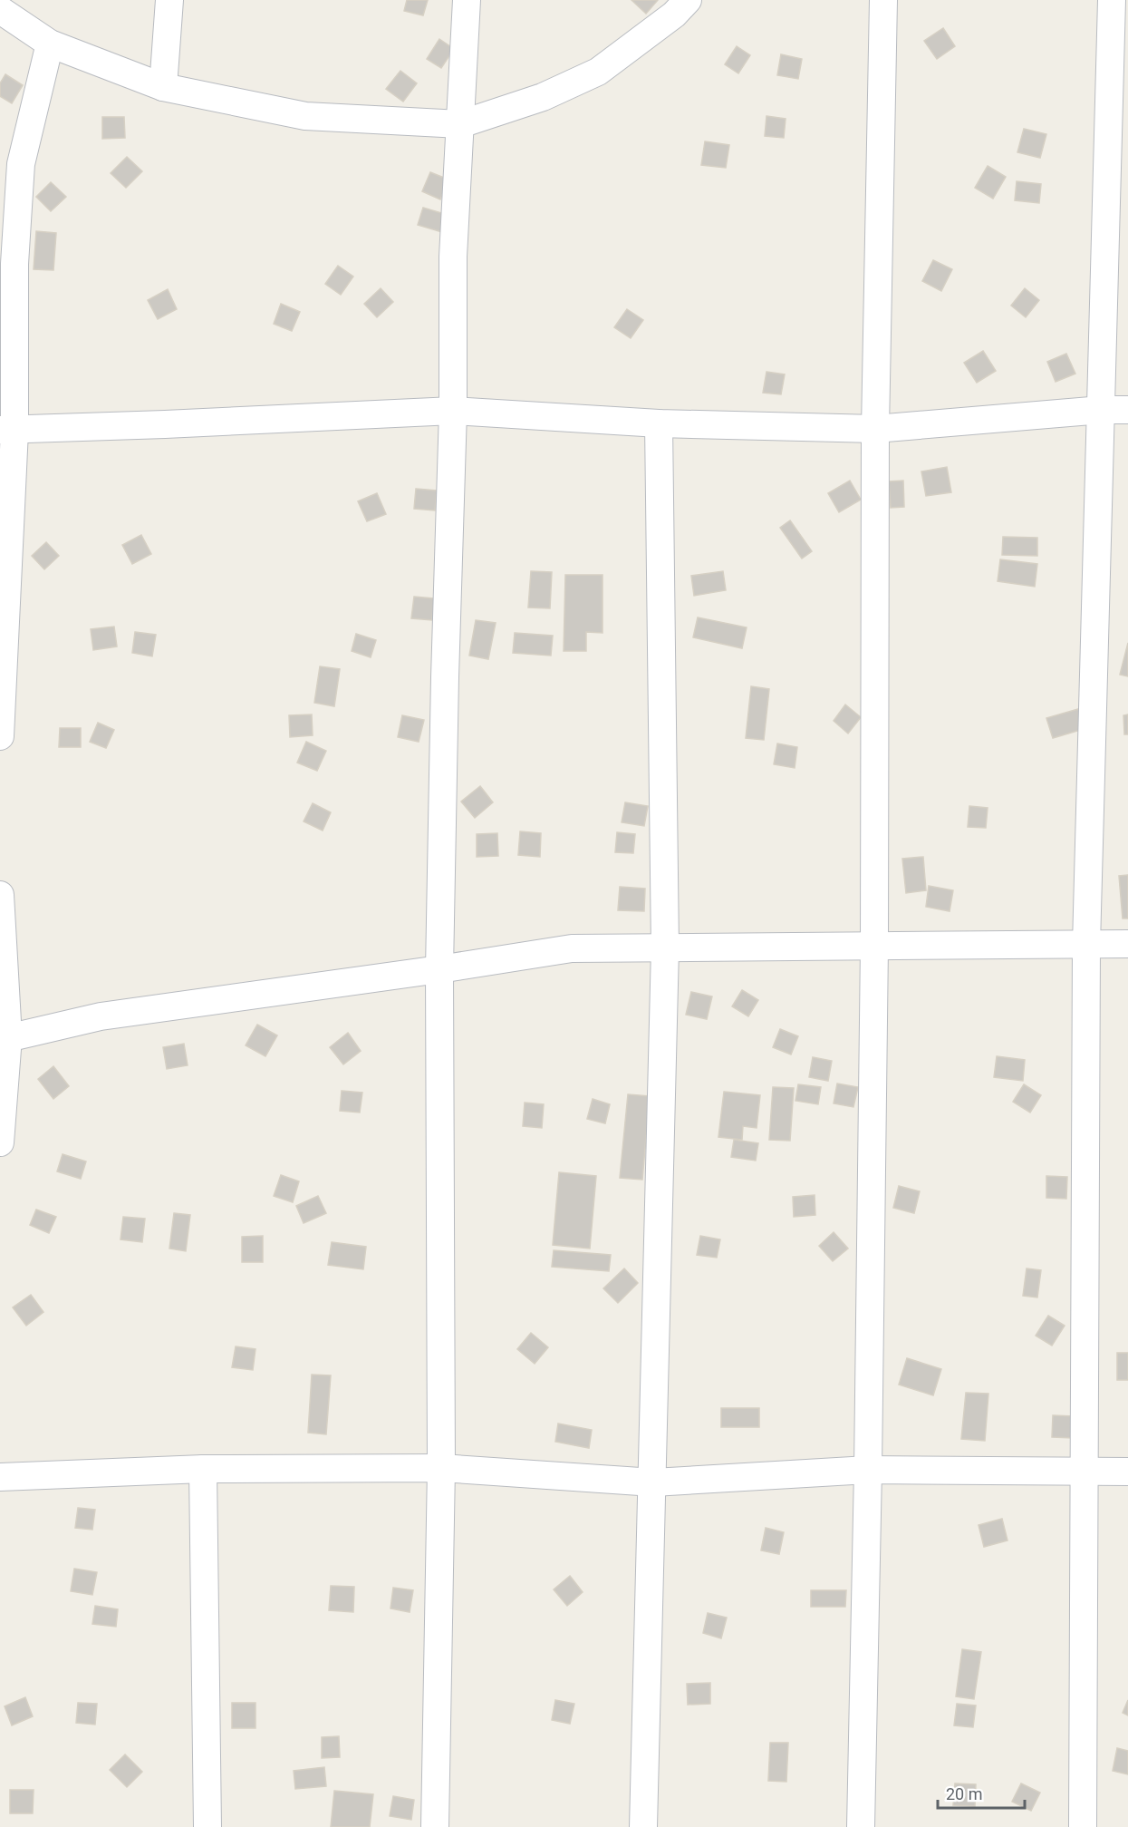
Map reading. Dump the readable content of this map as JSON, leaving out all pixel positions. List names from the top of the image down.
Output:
{
  "scale_bar": "20 m"
}
